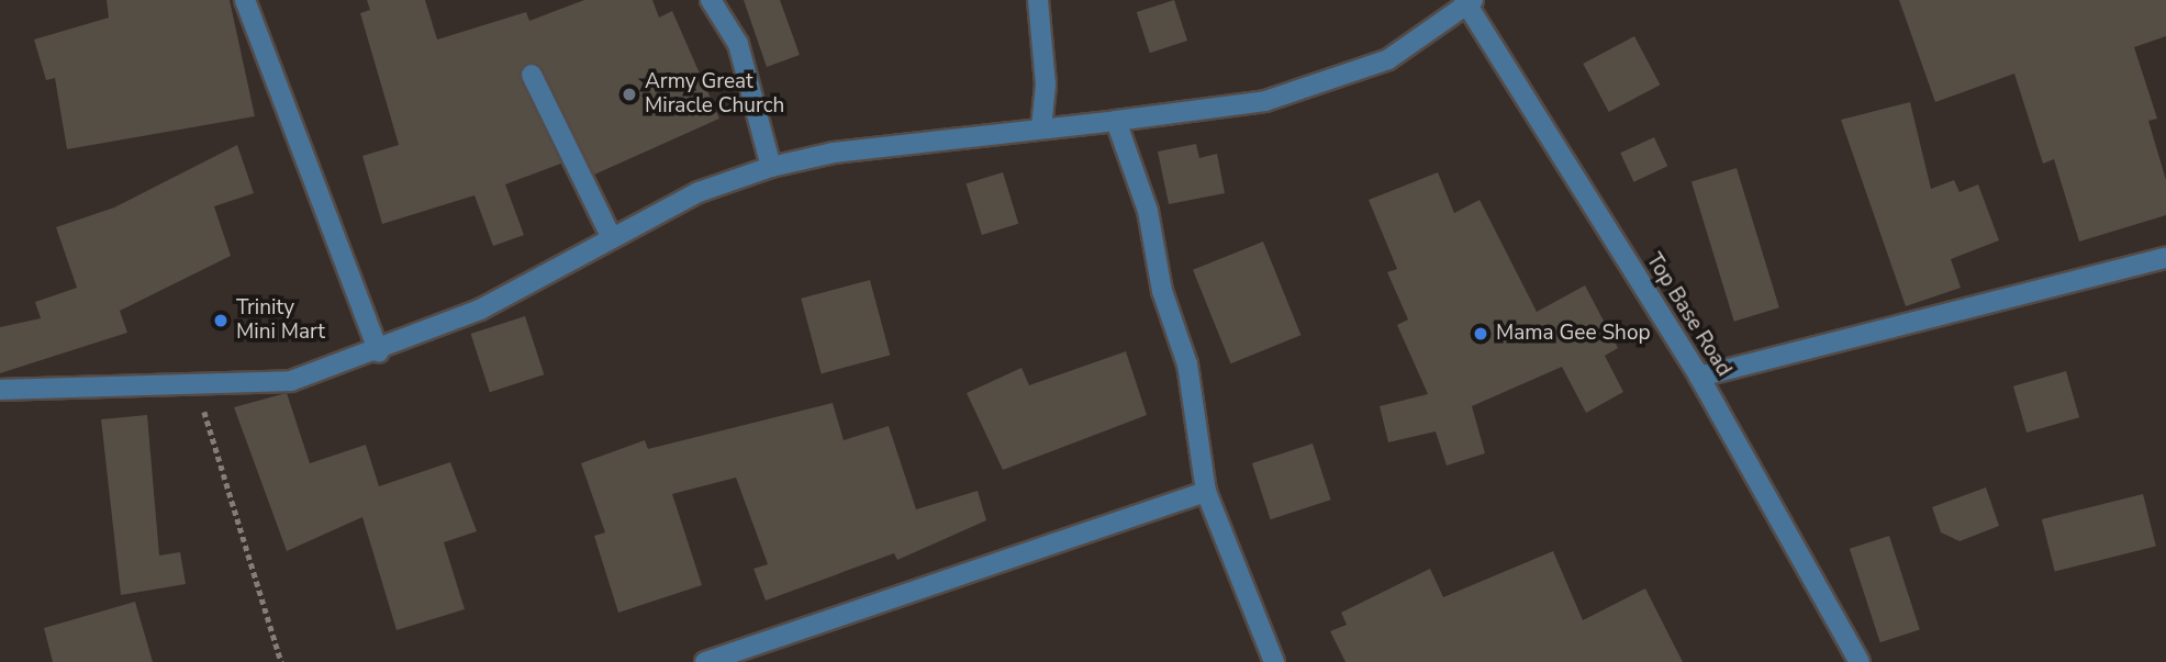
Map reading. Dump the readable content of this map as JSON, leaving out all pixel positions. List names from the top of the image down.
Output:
{
  "streets": {
    "street": ["Top Base Road"]
  },
  "places": ["Army Great Miracle Church", "Trinity Mini Mart", "Mama Gee Shop"]
}
